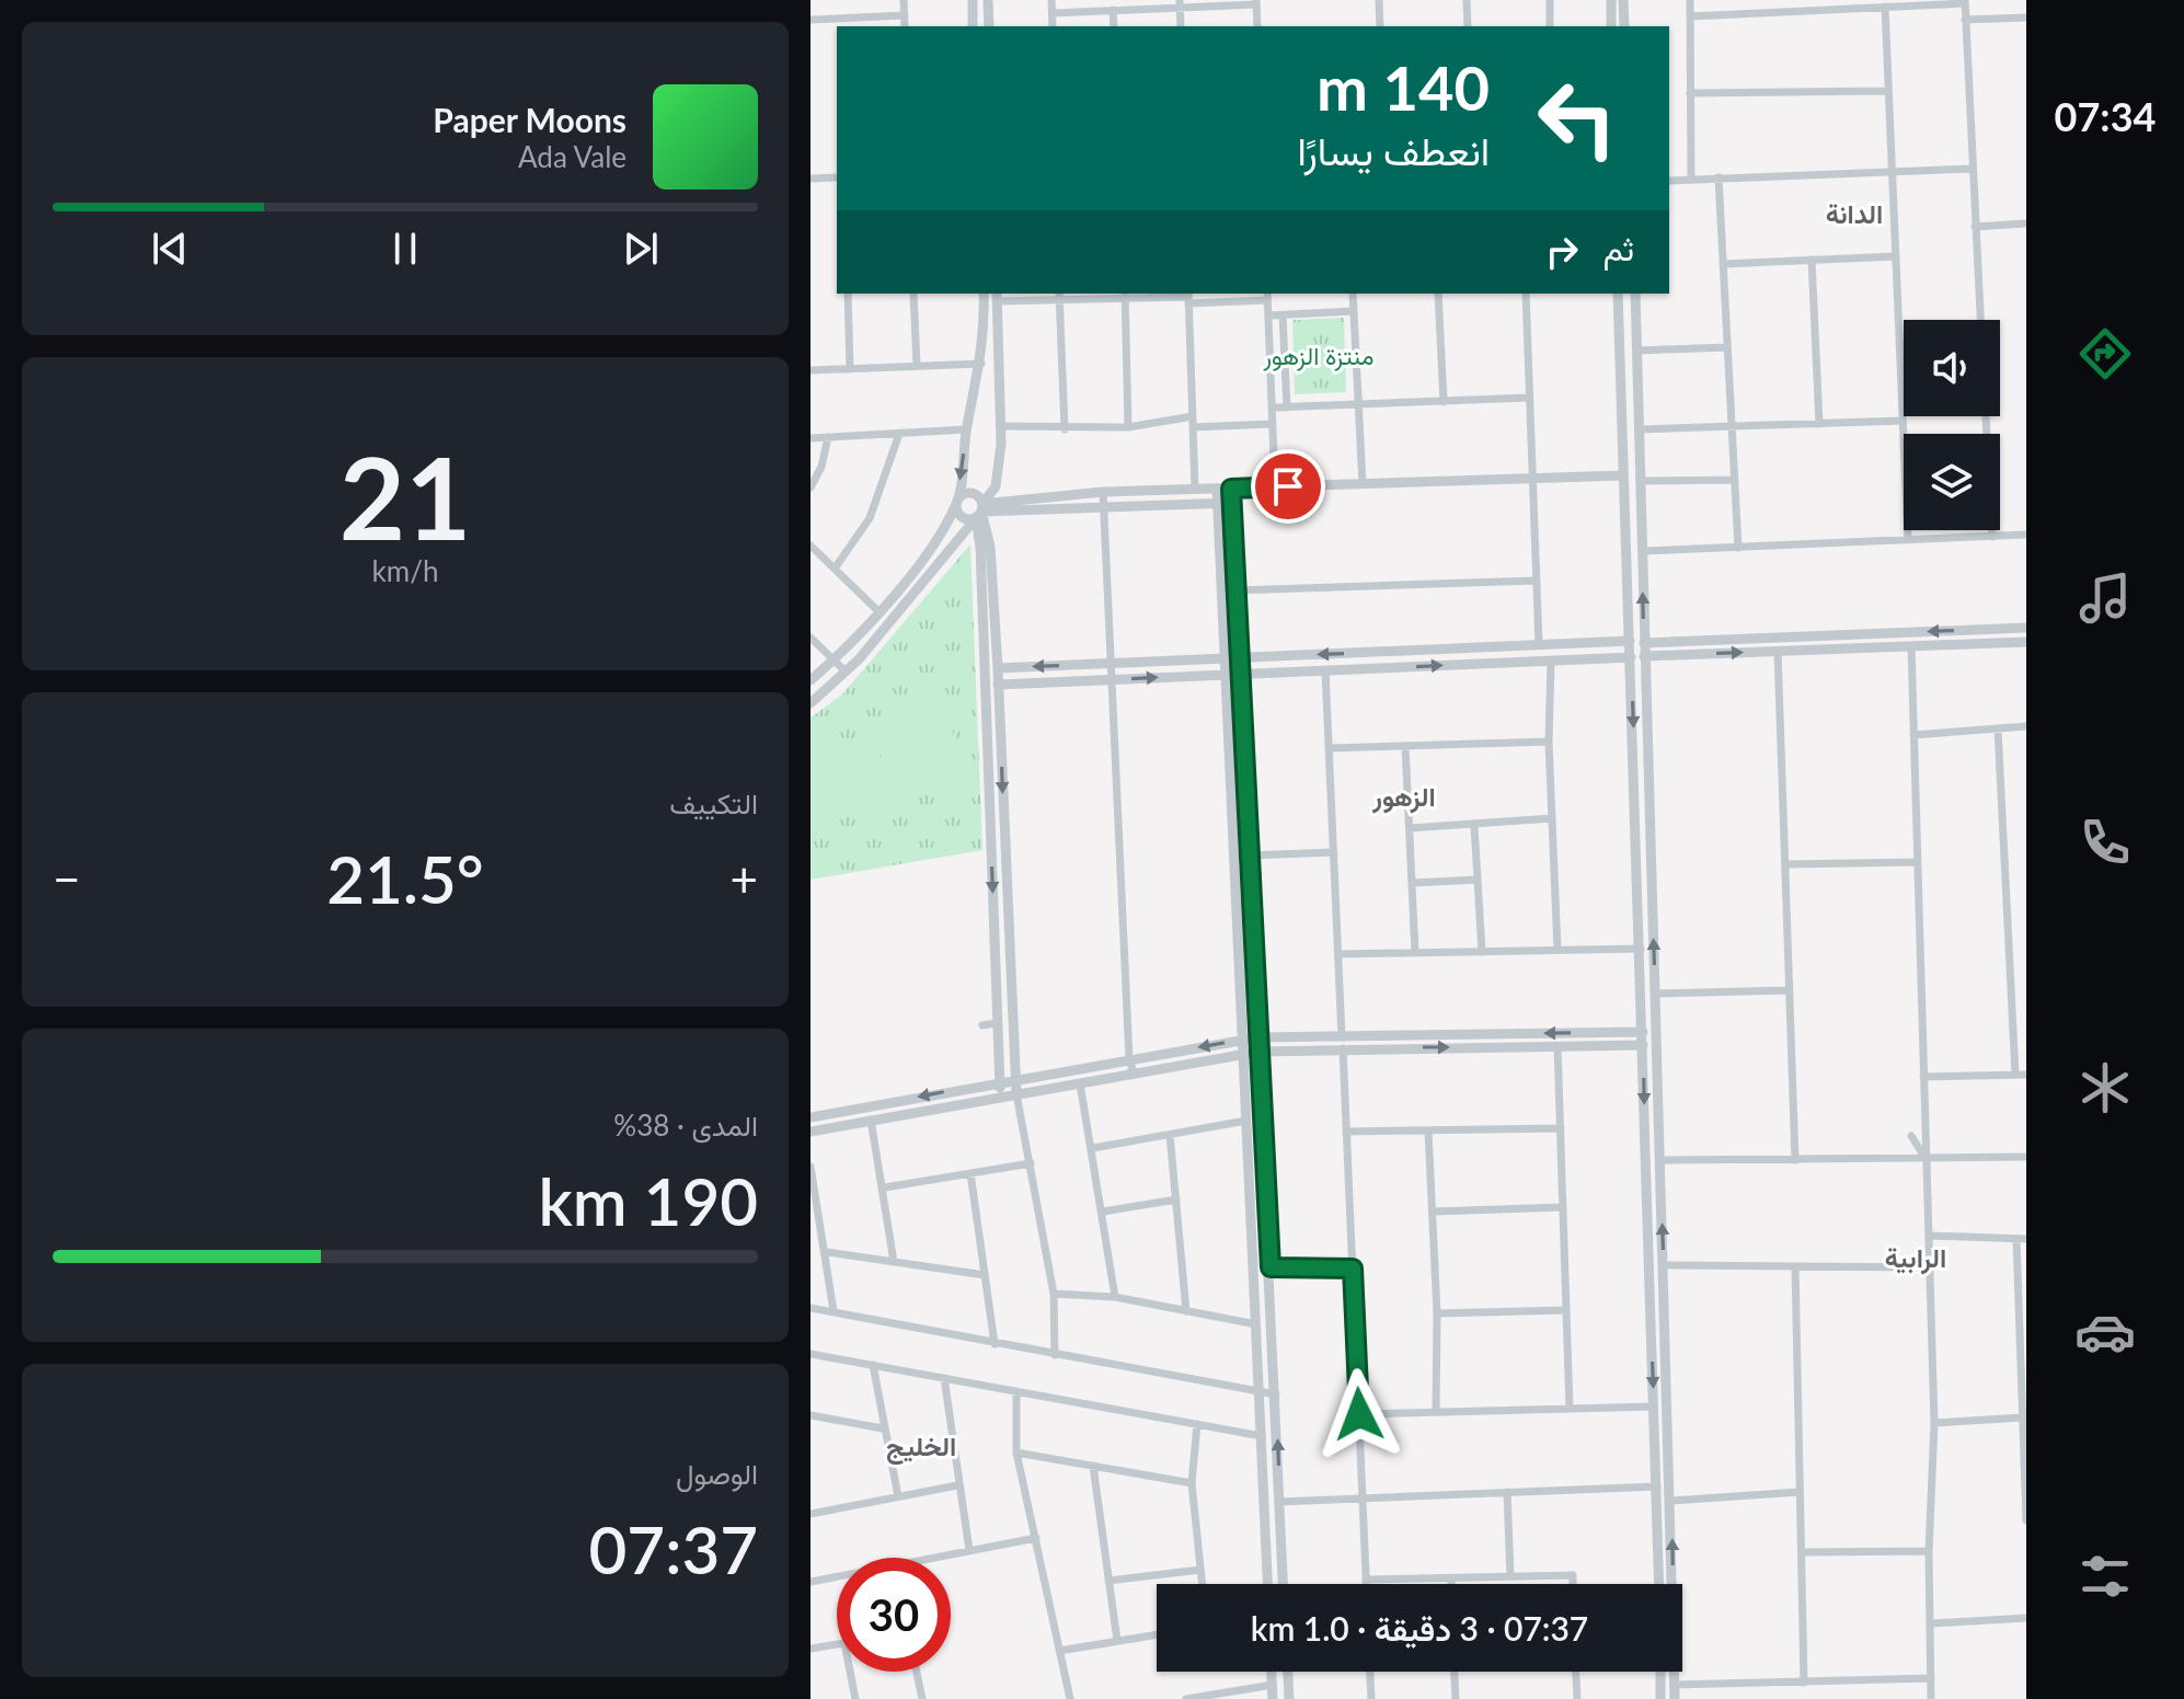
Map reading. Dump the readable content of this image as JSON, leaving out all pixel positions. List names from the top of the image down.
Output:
{
  "districts": [
    "الدانة",
    "الزهور",
    "الرابية",
    "الخليج"
  ],
  "parks": ["منتزة الزهور"],
  "page": {
    "tabs": "07:34",
    "turn": ["140 m", "انعطف يسارًا"],
    "song": ["Paper Moons", "Ada Vale"],
    "then": "ثم",
    "tile": [
      ["21", "km/h"],
      "التكييف",
      ["المدى · 38%", "190 km"],
      ["الوصول", "07:37"]
    ],
    "heat": ["−", "21.5°", "+"],
    "limit": "30",
    "trip": "07:37 · 3 دقيقة · 1.0 km"
  }
}
